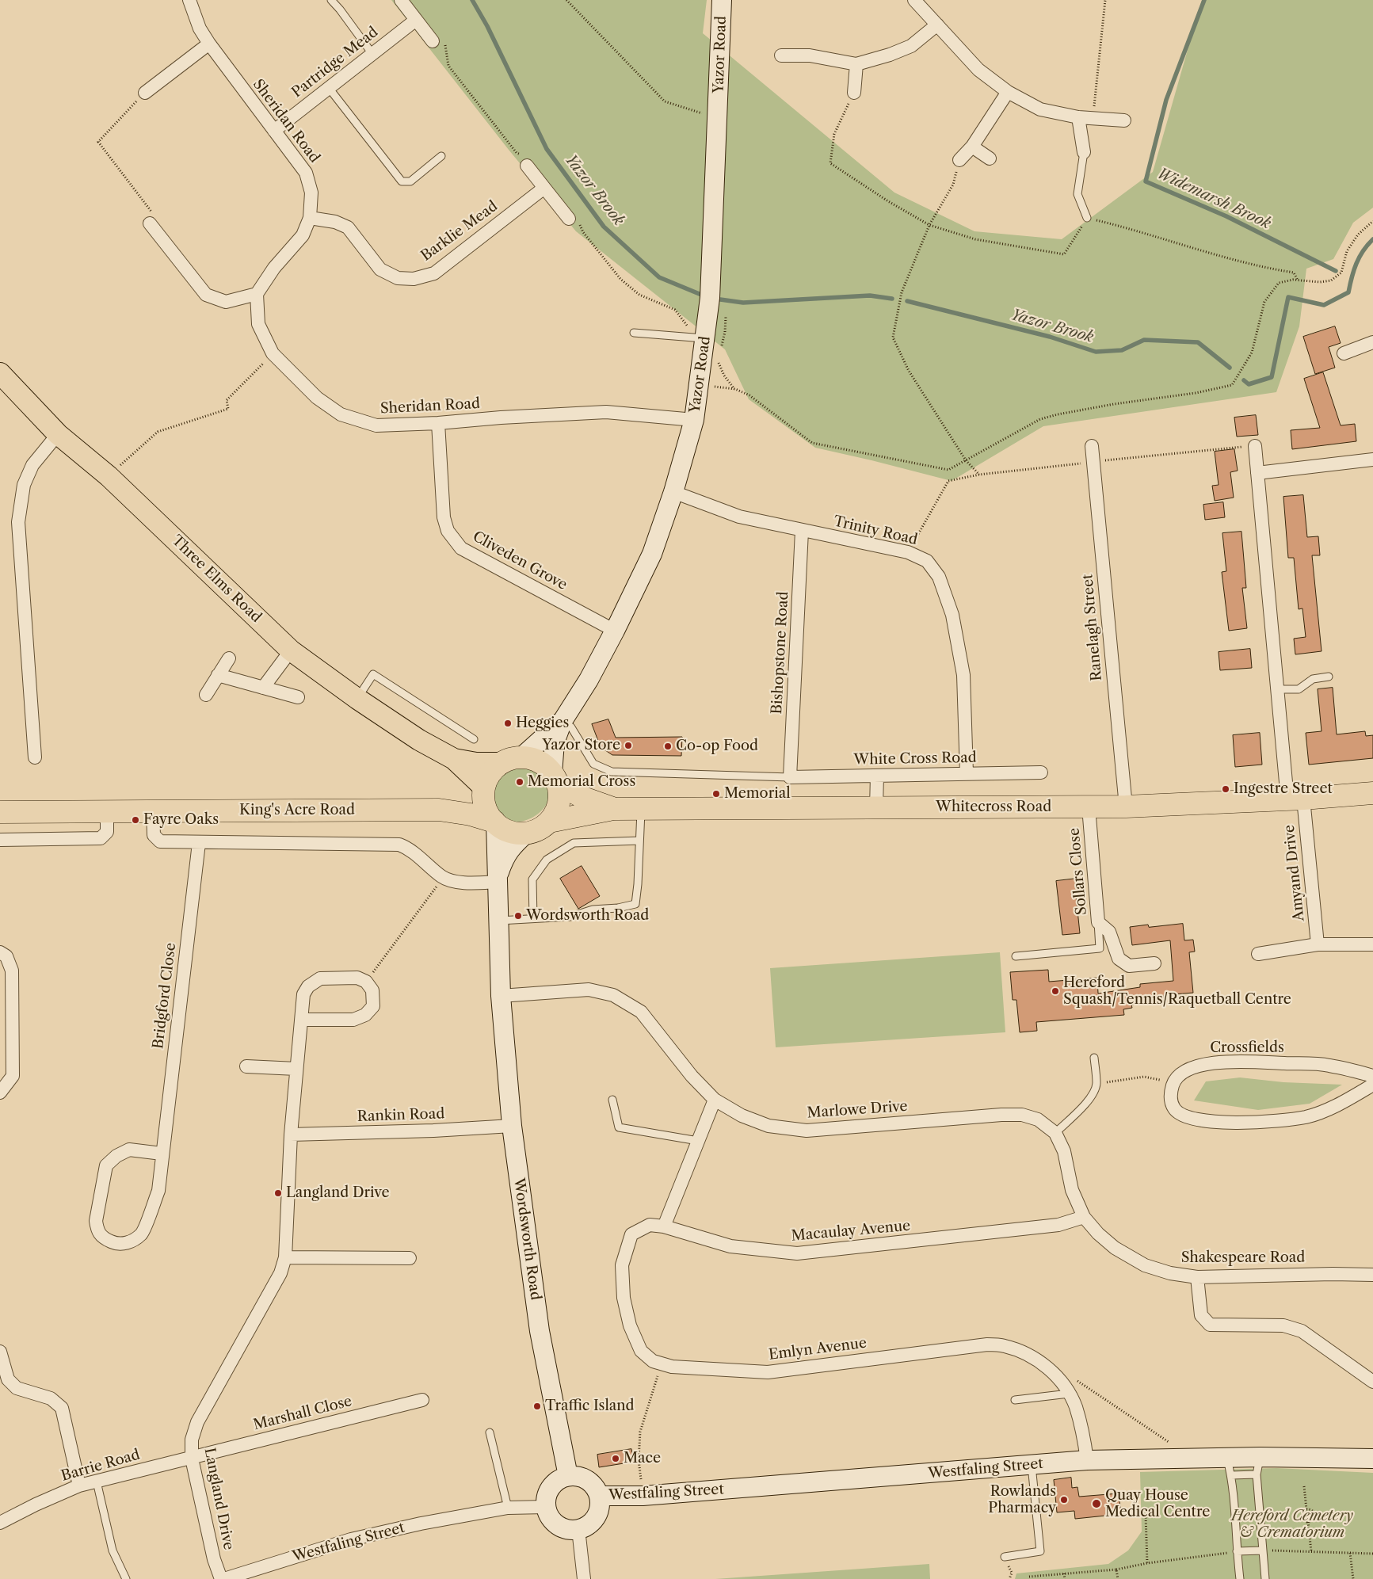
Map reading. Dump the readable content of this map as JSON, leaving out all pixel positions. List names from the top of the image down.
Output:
{
  "streets": {
    "highway": ["Whitecross Road", "King's Acre Road"],
    "main road": ["Three Elms Road"],
    "street": [
      "Yazor Road",
      "Partridge Mead",
      "Sheridan Road",
      "Barklie Mead",
      "Trinity Road",
      "Cliveden Grove",
      "Ranelagh Street",
      "Bishopstone Road",
      "White Cross Road",
      "Sollars Close",
      "Amyand Drive",
      "Bridgford Close",
      "Crossfields",
      "Marlowe Drive",
      "Rankin Road",
      "Macaulay Avenue",
      "Wordsworth Road",
      "Shakespeare Road",
      "Emlyn Avenue",
      "Marshall Close",
      "Barrie Road",
      "Westfaling Street",
      "Langland Drive"
    ]
  },
  "crossings": [
    ["Yazor Road", "Sheridan Road"],
    ["Yazor Road", "Trinity Road"],
    ["Yazor Road", "Cliveden Grove"],
    ["Yazor Road", "Three Elms Road"],
    ["Yazor Road", "Whitecross Road"],
    ["Yazor Road", "King's Acre Road"],
    ["Yazor Road", "Wordsworth Road"],
    ["Partridge Mead", "Sheridan Road"],
    ["Sheridan Road", "Barklie Mead"],
    ["Sheridan Road", "Cliveden Grove"],
    ["Trinity Road", "Bishopstone Road"],
    ["Trinity Road", "White Cross Road"],
    ["Three Elms Road", "Whitecross Road"],
    ["Three Elms Road", "King's Acre Road"],
    ["Three Elms Road", "Wordsworth Road"],
    ["Ranelagh Street", "Whitecross Road"],
    ["Bishopstone Road", "White Cross Road"],
    ["Whitecross Road", "King's Acre Road"],
    ["Whitecross Road", "Sollars Close"],
    ["Whitecross Road", "Amyand Drive"],
    ["Whitecross Road", "Wordsworth Road"],
    ["King's Acre Road", "Wordsworth Road"],
    ["Marlowe Drive", "Macaulay Avenue"],
    ["Marlowe Drive", "Wordsworth Road"],
    ["Marlowe Drive", "Shakespeare Road"],
    ["Rankin Road", "Wordsworth Road"],
    ["Rankin Road", "Langland Drive"],
    ["Macaulay Avenue", "Shakespeare Road"],
    ["Macaulay Avenue", "Emlyn Avenue"],
    ["Wordsworth Road", "Westfaling Street"],
    ["Emlyn Avenue", "Westfaling Street"],
    ["Marshall Close", "Barrie Road"],
    ["Marshall Close", "Langland Drive"],
    ["Barrie Road", "Langland Drive"]
  ],
  "water": ["Yazor Brook", "Widemarsh Brook"],
  "parks": ["Hereford Cemetery & Crematorium"],
  "places": [
    "Heggies",
    "Yazor Store",
    "Co-op Food",
    "Memorial Cross",
    "Ingestre Street",
    "Memorial",
    "Fayre Oaks",
    "Wordsworth Road",
    "Hereford Squash/Tennis/Raquetball Centre",
    "Langland Drive",
    "Traffic Island",
    "Mace",
    "Rowlands Pharmacy",
    "Quay House Medical Centre"
  ]
}
